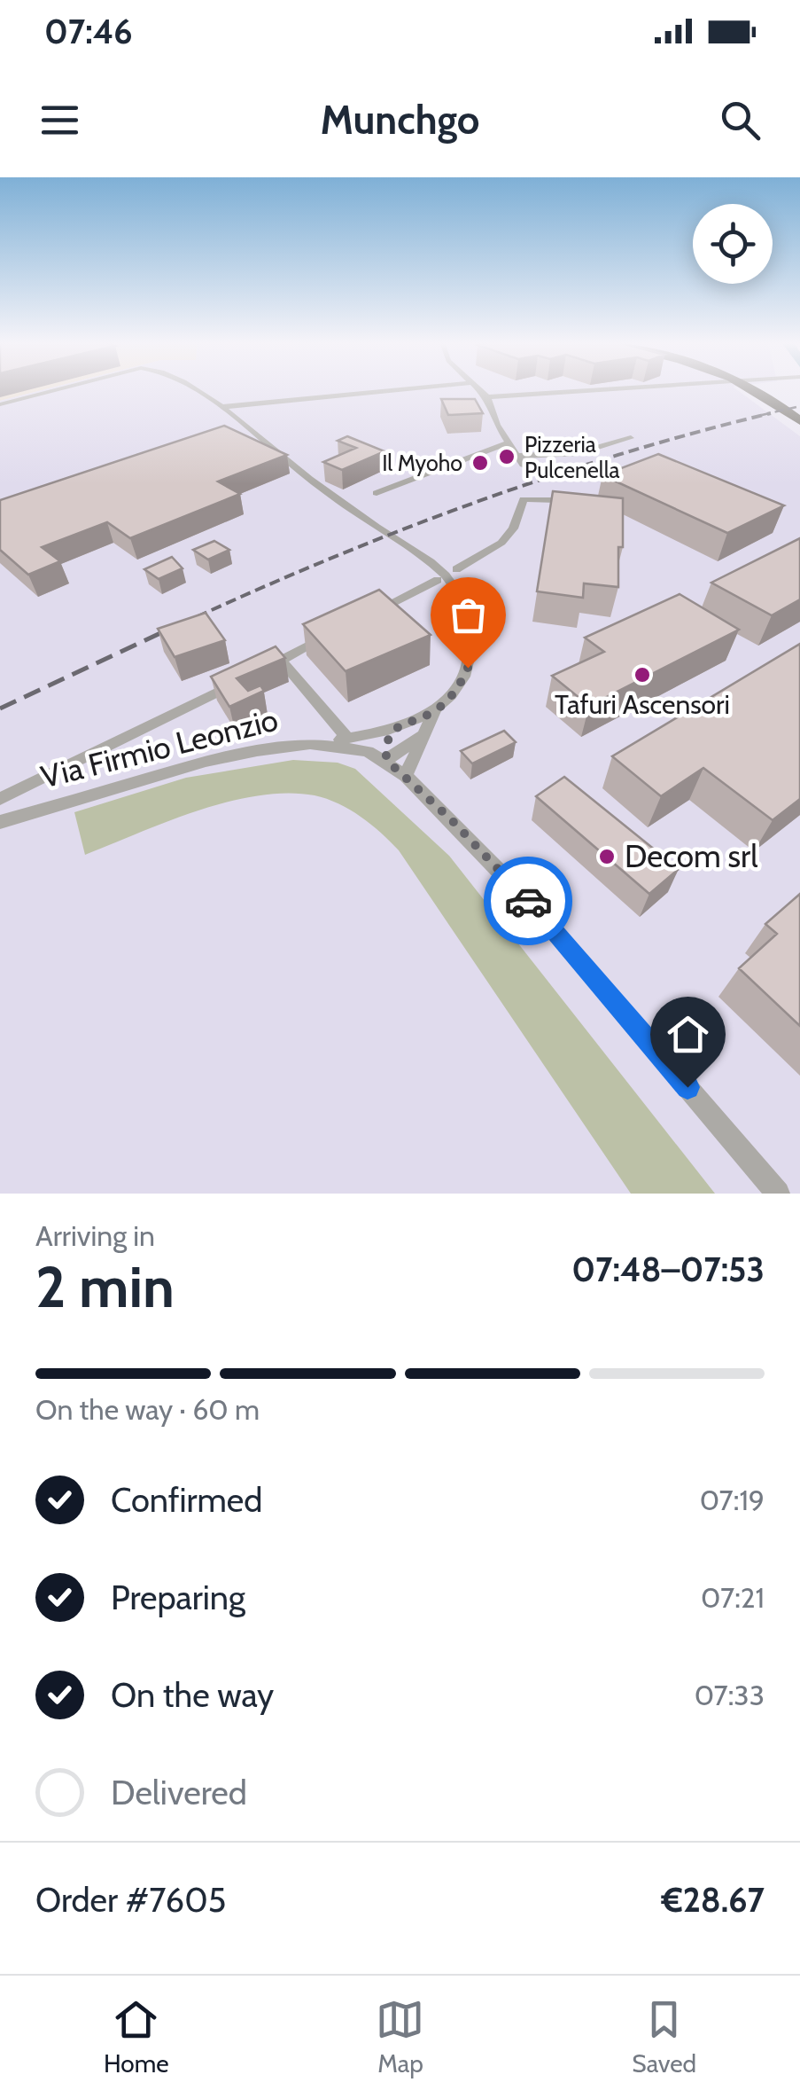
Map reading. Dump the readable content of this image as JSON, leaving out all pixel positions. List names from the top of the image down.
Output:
{
  "streets": {
    "street": ["Via Firmio Leonzio"]
  },
  "places": [
    "Pizzeria Pulcenella",
    "Il Myoho",
    "Tafuri Ascensori",
    "Decom srl"
  ],
  "page": {
    "status": "07:46",
    "header": "Munchgo",
    "heading": ["2 min", "Arriving in", "07:48–07:53"],
    "panel": ["Order #7605", "€28.67"],
    "bar": "On the way · 60 m",
    "list": [
      ["Confirmed", "07:19"],
      ["Preparing", "07:21"],
      ["On the way", "07:33"],
      "Delivered"
    ],
    "tabs": ["Home", "Map", "Saved"]
  }
}
